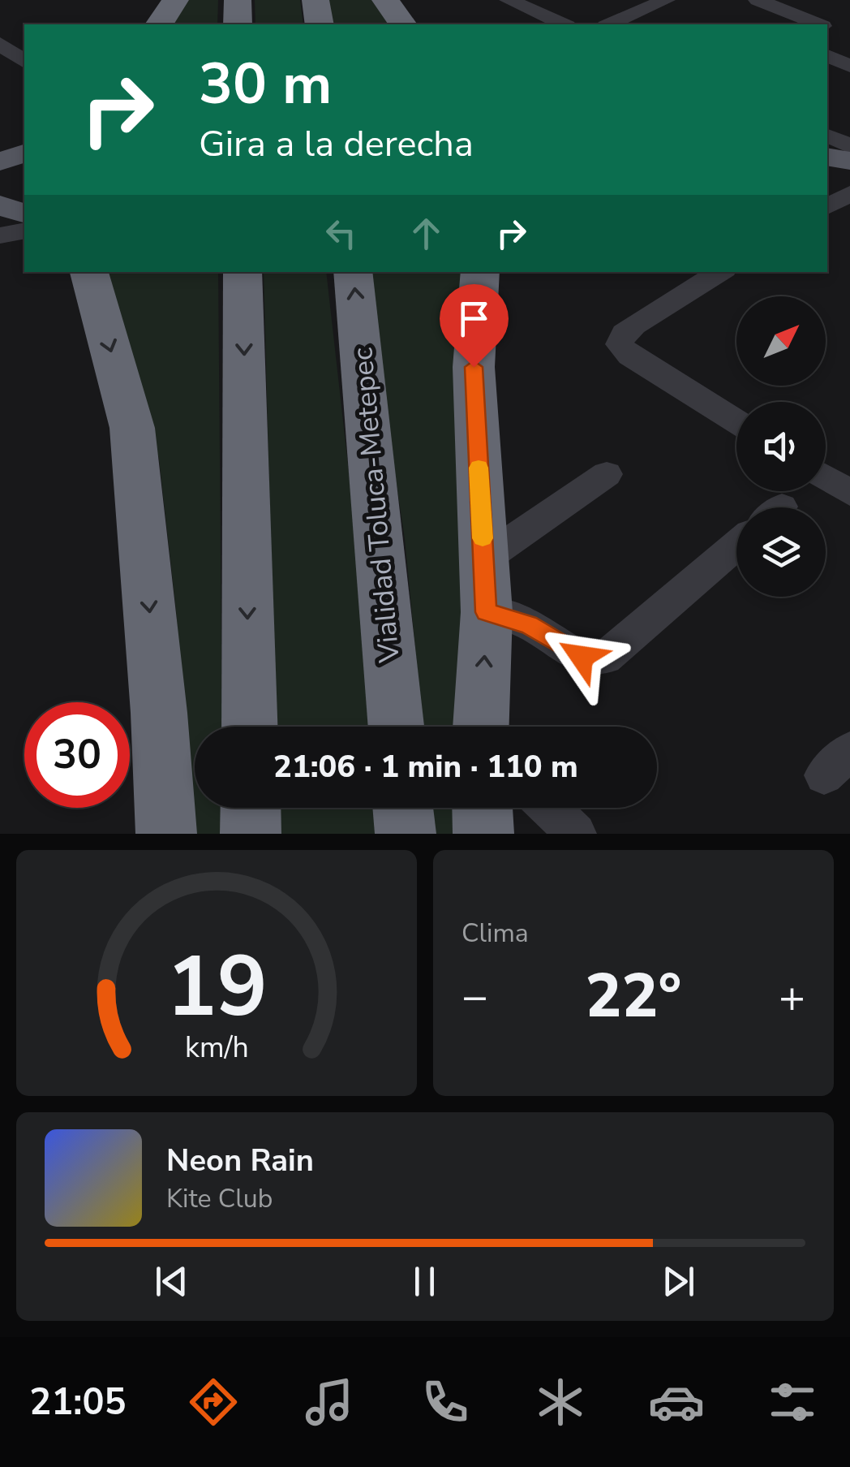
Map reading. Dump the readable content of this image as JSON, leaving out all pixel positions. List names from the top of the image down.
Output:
{
  "streets": {
    "highway": ["Vialidad Toluca-Metepec"]
  },
  "north": "top right",
  "page": {
    "turn": ["30 m", "Gira a la derecha"],
    "limit": "30",
    "trip": "21:06 · 1 min · 110 m",
    "tile": "Clima",
    "heat": ["−", "22°", "+"],
    "song": ["Neon Rain", "Kite Club"],
    "tabs": "21:05",
    "gauge": ["19", "km/h"]
  }
}
